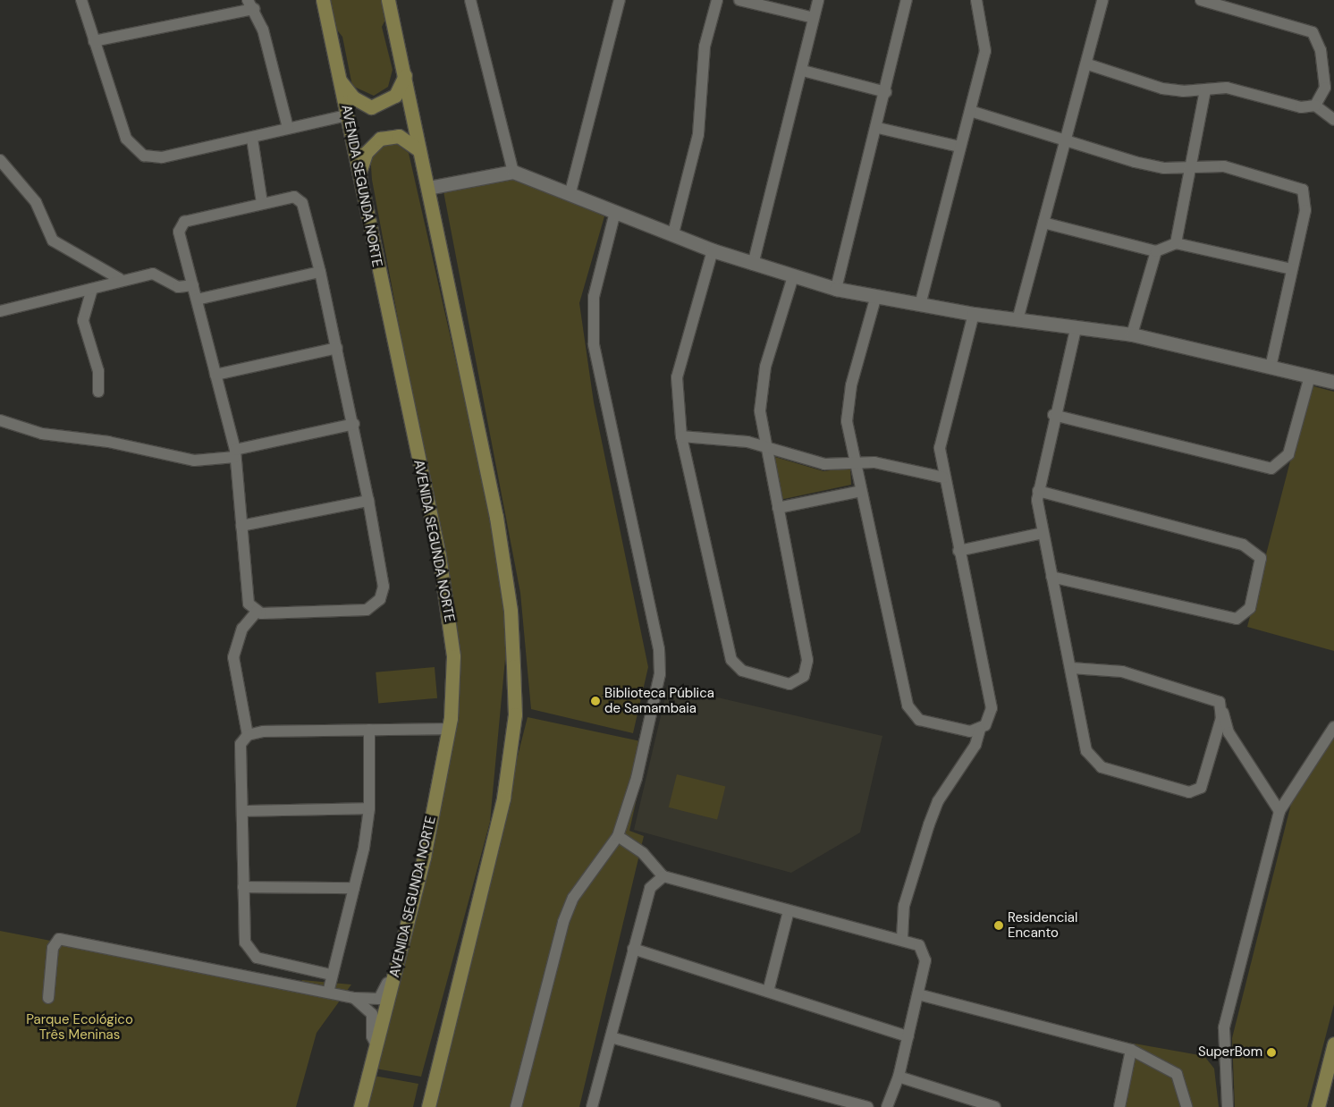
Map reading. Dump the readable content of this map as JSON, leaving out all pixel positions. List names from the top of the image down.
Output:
{
  "streets": {
    "main road": ["AVENIDA SEGUNDA NORTE"]
  },
  "parks": ["Parque Ecológico Três Meninas"],
  "places": ["Biblioteca Pública de Samambaia", "Residencial Encanto", "SuperBom"]
}
